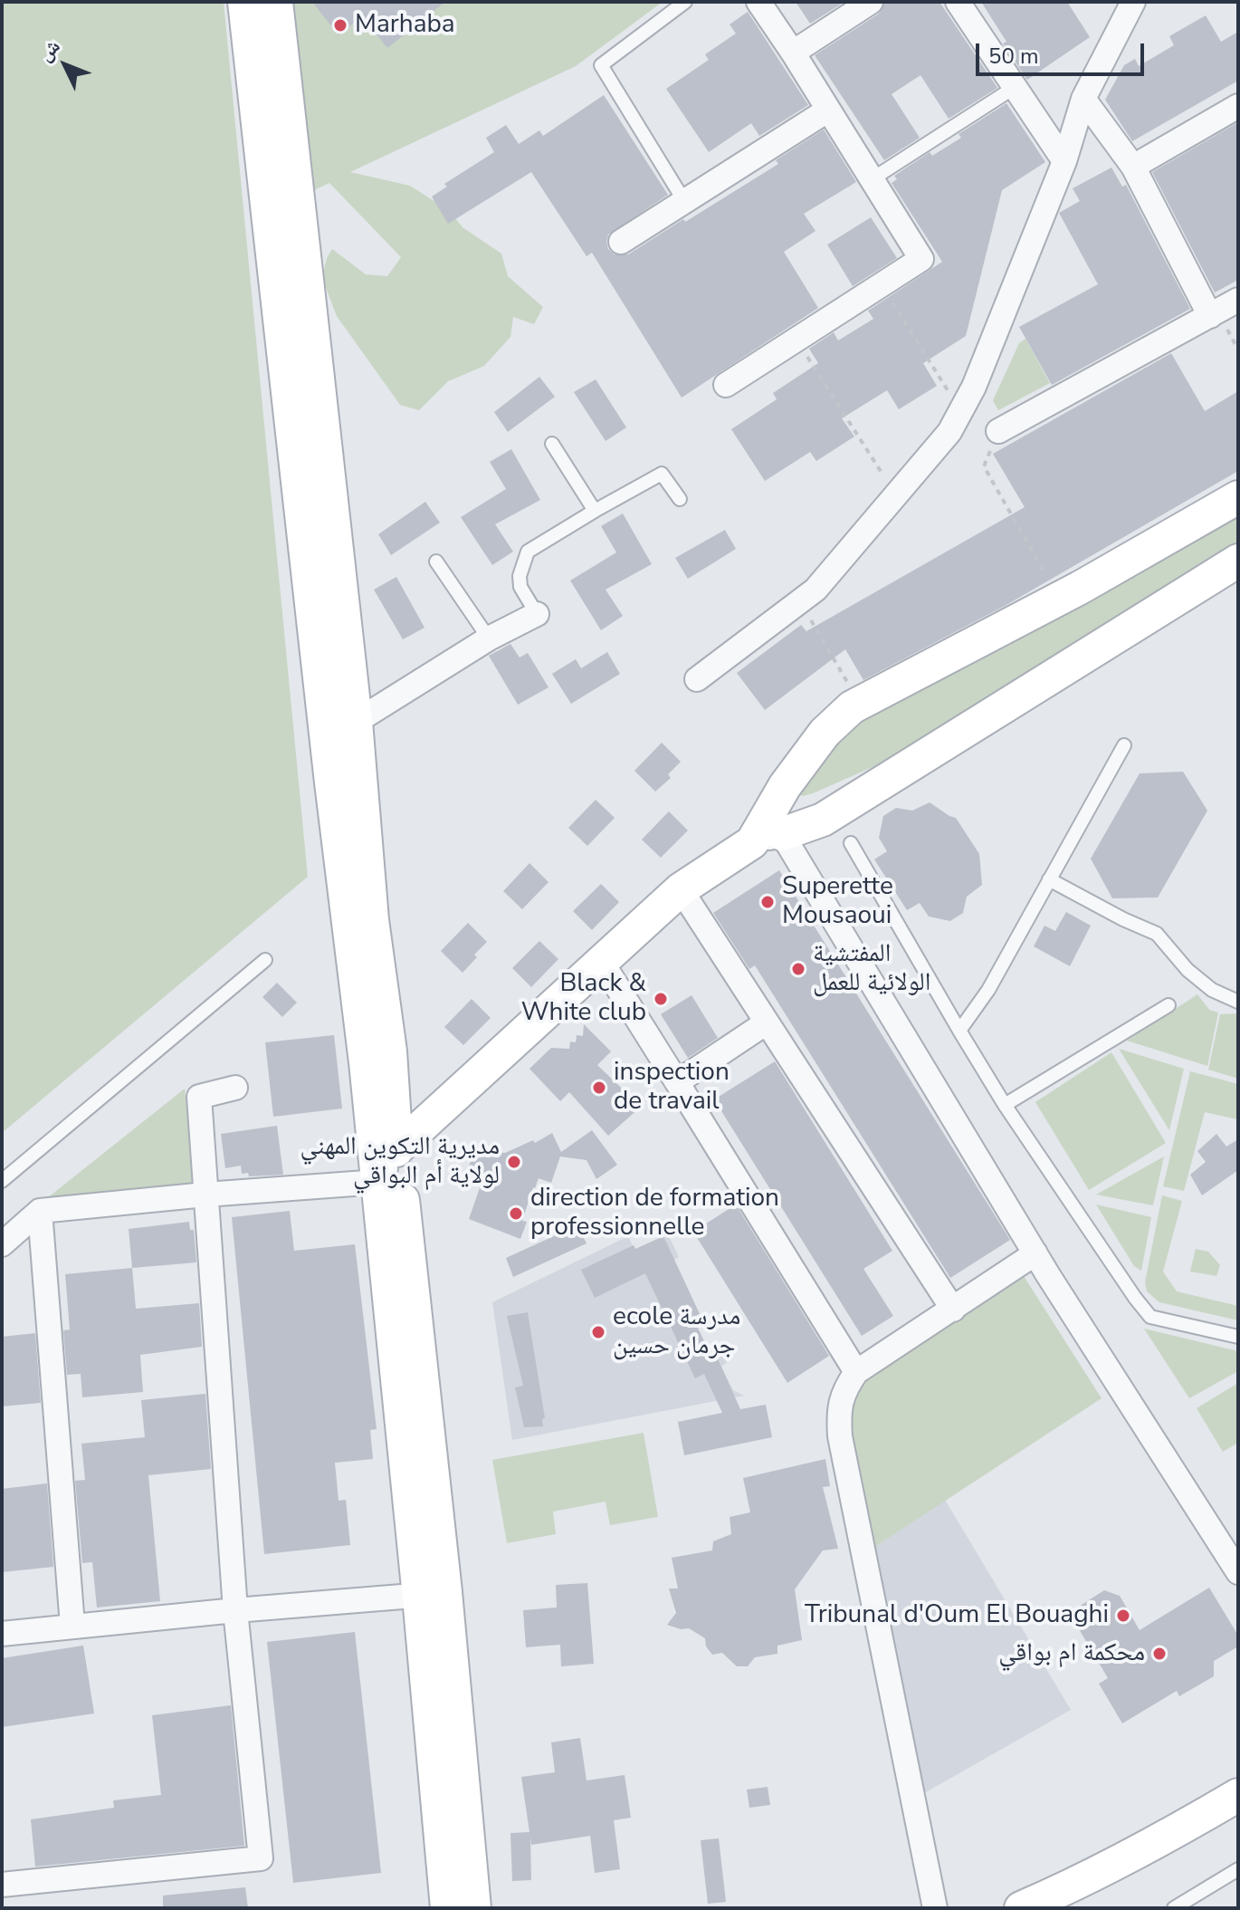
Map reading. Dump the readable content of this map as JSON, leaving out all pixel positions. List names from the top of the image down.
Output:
{
  "places": [
    "Marhaba",
    "Superette Mousaoui",
    "المفتشية الولائية للعمل",
    "Black & White club",
    "inspection de travail",
    "مديرية التكوين المهني لولاية أم البواقي",
    "direction de formation professionnelle",
    "ecole مدرسة جرمان حسين",
    "Tribunal d'Oum El Bouaghi",
    "محكمة ام بواقي"
  ],
  "scale_bar": "50 m",
  "north": "top left"
}
